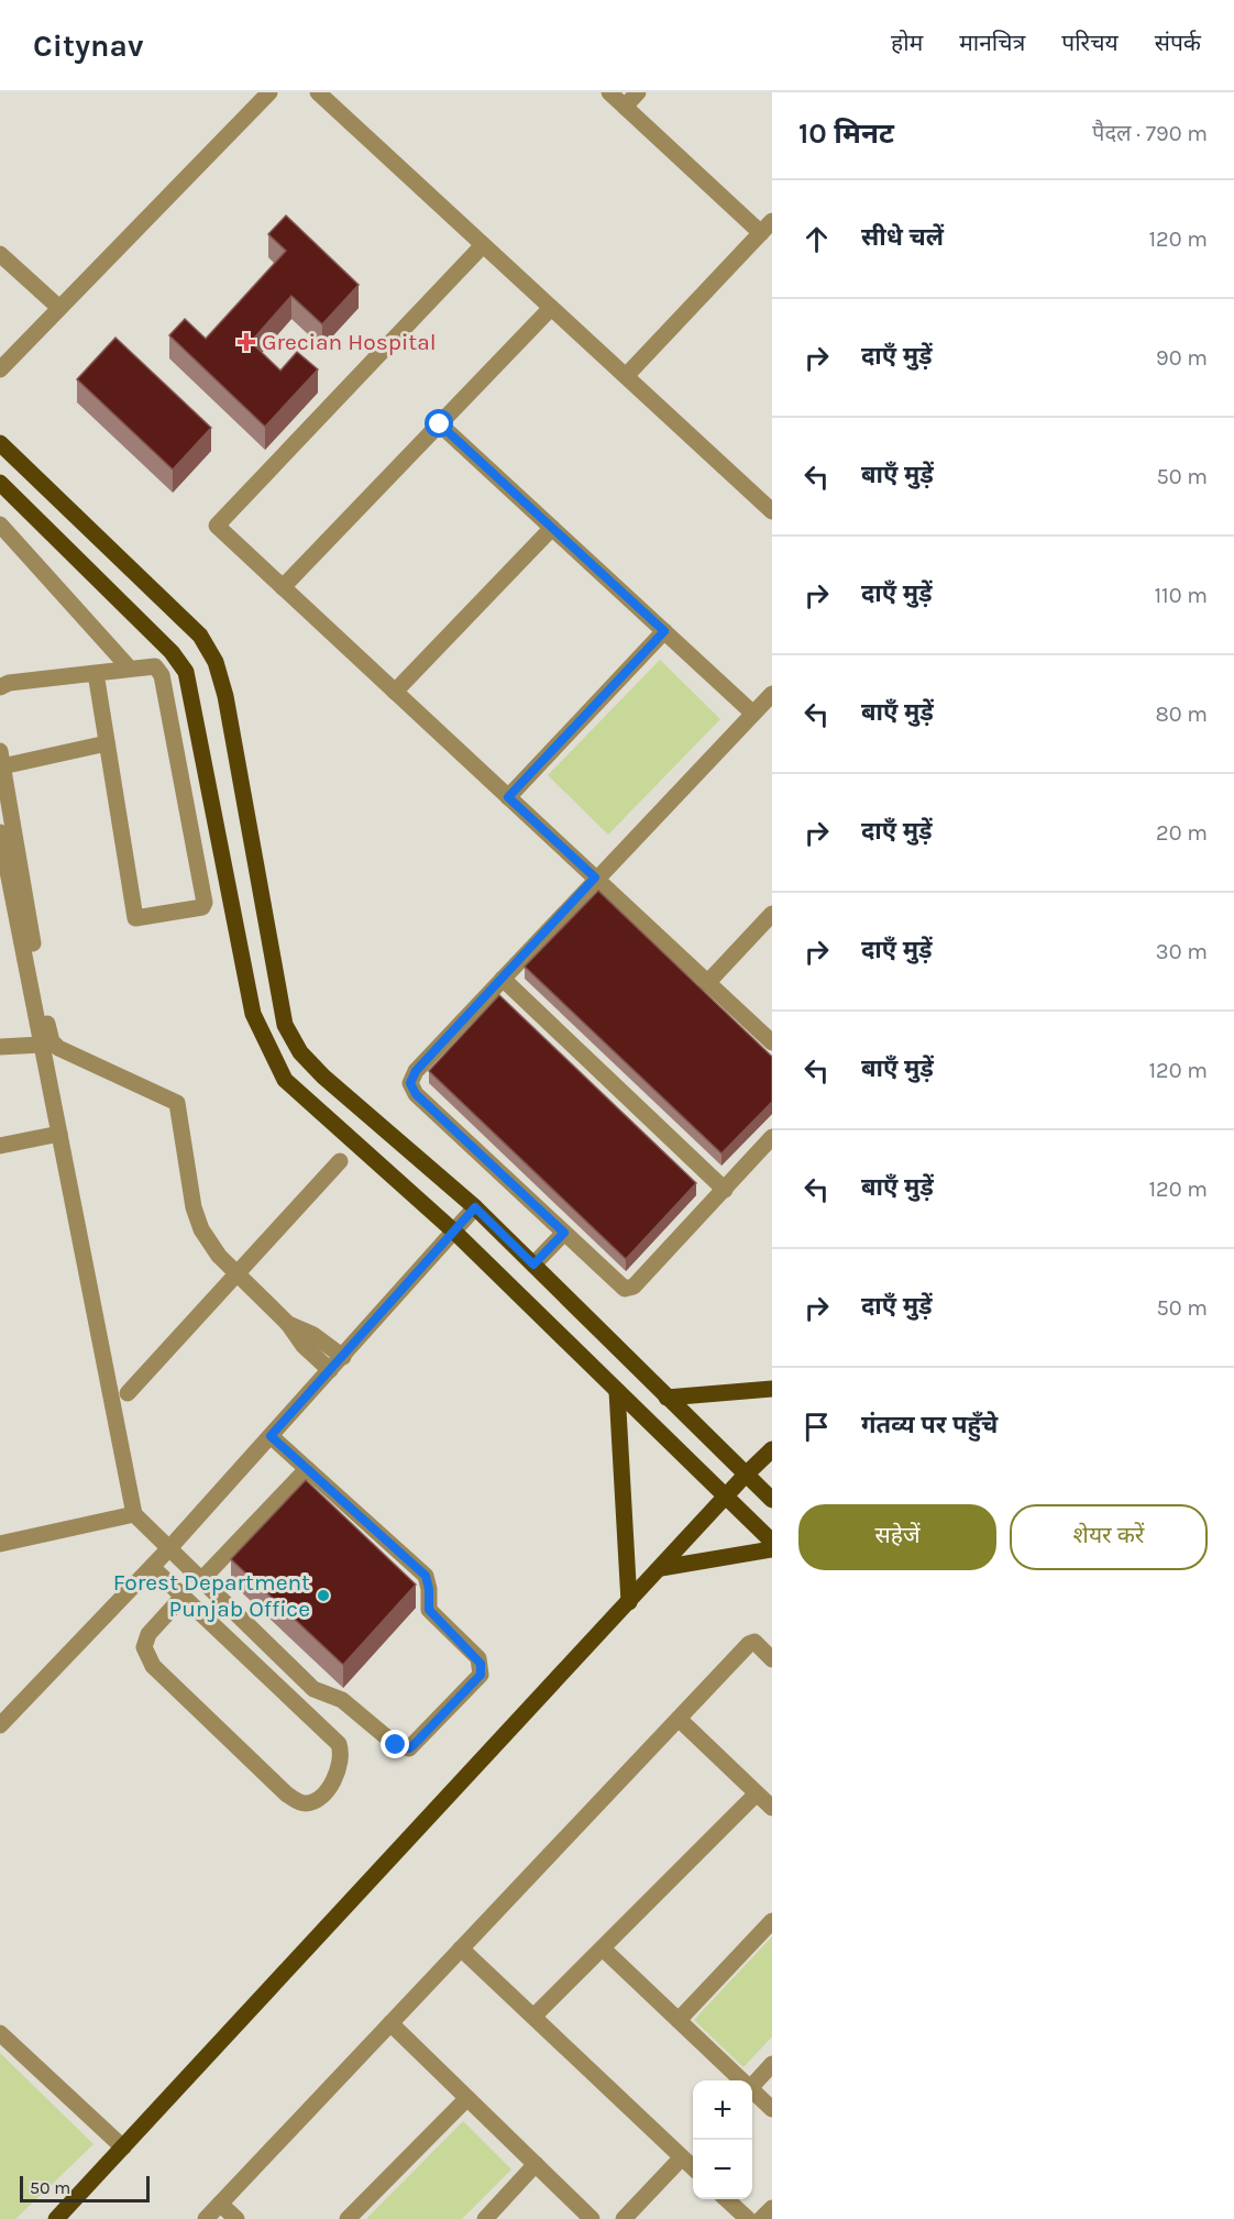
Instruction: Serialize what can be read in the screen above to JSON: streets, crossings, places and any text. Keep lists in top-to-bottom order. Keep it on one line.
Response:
{"places":{"health":["Grecian Hospital"],"other":["Forest Department Punjab Office"]},"scale_bar":"50 m","page":{"header":"Citynav","nav":["होम","मानचित्र","परिचय","संपर्क"],"heading":["10 मिनट","पैदल · 790 m"],"list":[["सीधे चलें","120 m"],["दाएँ मुड़ें","90 m"],["बाएँ मुड़ें","50 m"],["दाएँ मुड़ें","110 m"],["बाएँ मुड़ें","80 m"],["दाएँ मुड़ें","20 m"],["दाएँ मुड़ें","30 m"],["बाएँ मुड़ें","120 m"],["बाएँ मुड़ें","120 m"],["दाएँ मुड़ें","50 m"],"गंतव्य पर पहुँचे"],"buttons":["सहेजें","शेयर करें"],"map_buttons":["+","−"],"scale":"50 m"}}
